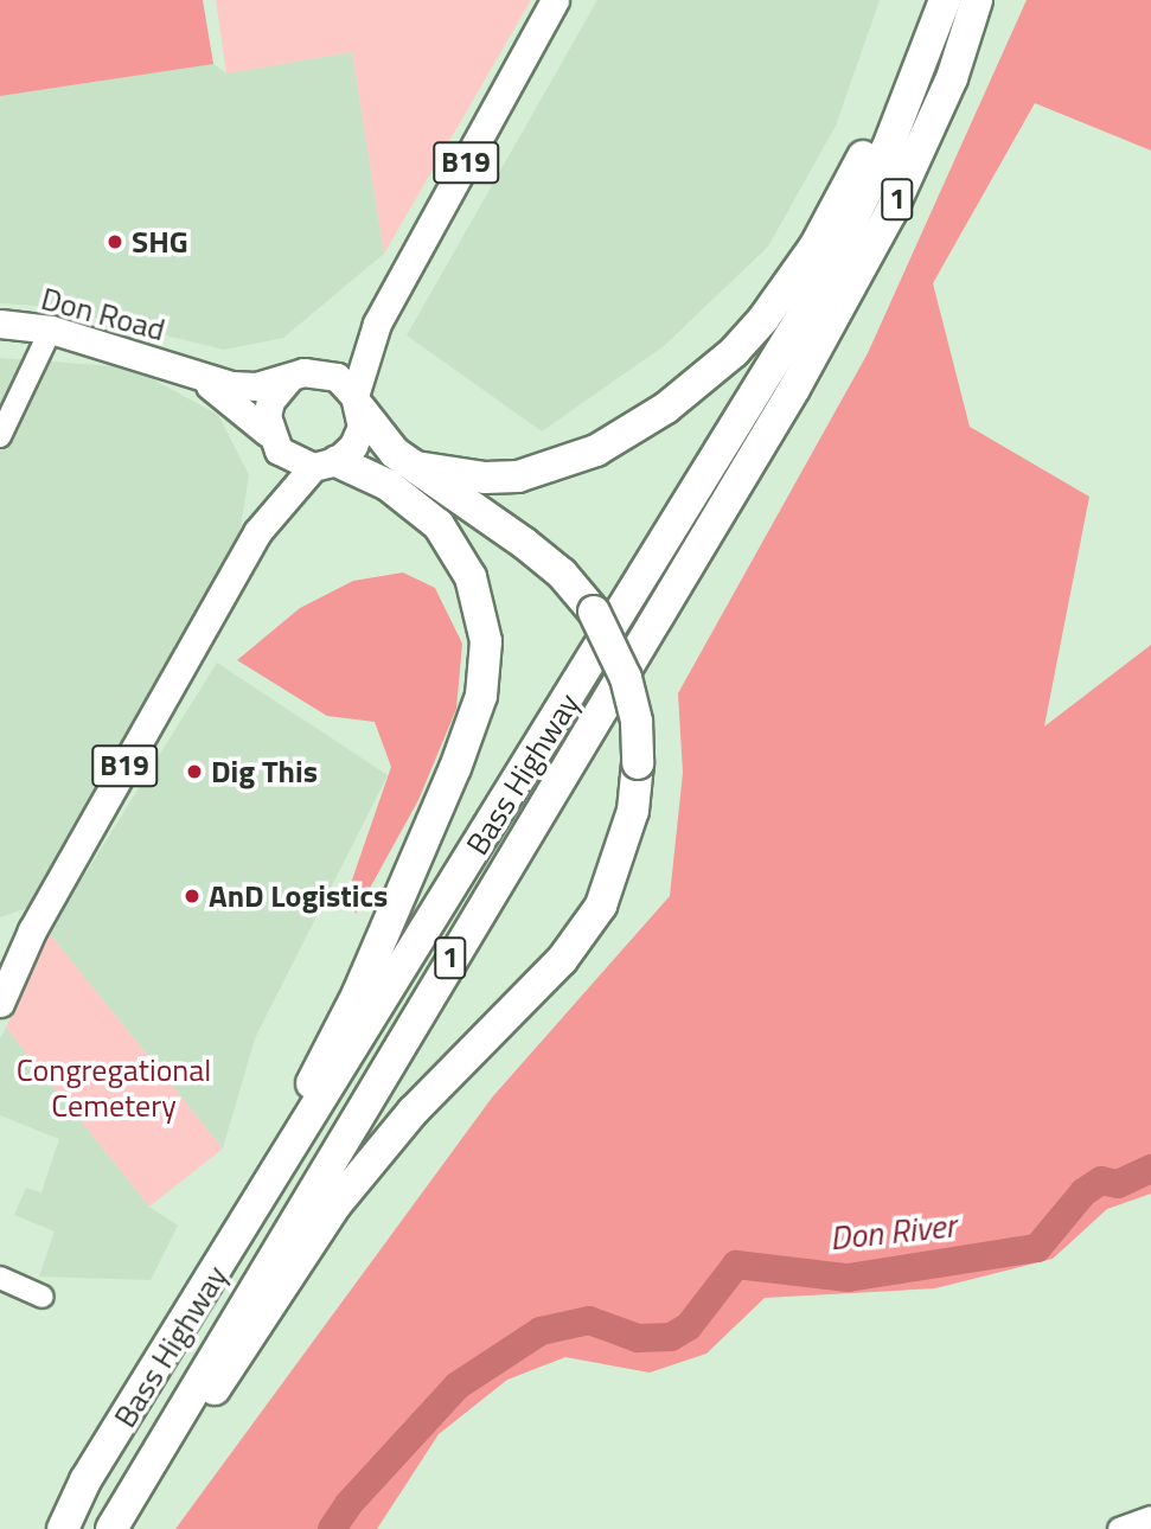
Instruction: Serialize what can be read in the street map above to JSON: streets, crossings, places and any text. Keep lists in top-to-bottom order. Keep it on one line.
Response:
{"streets":{"highway":["1","Bass Highway"],"main road":["B19","Don Road"]},"crossings":[["B19","Don Road"]],"water":["Don River"],"parks":["Congregational Cemetery"],"places":["SHG","Dig This","AnD Logistics"]}
